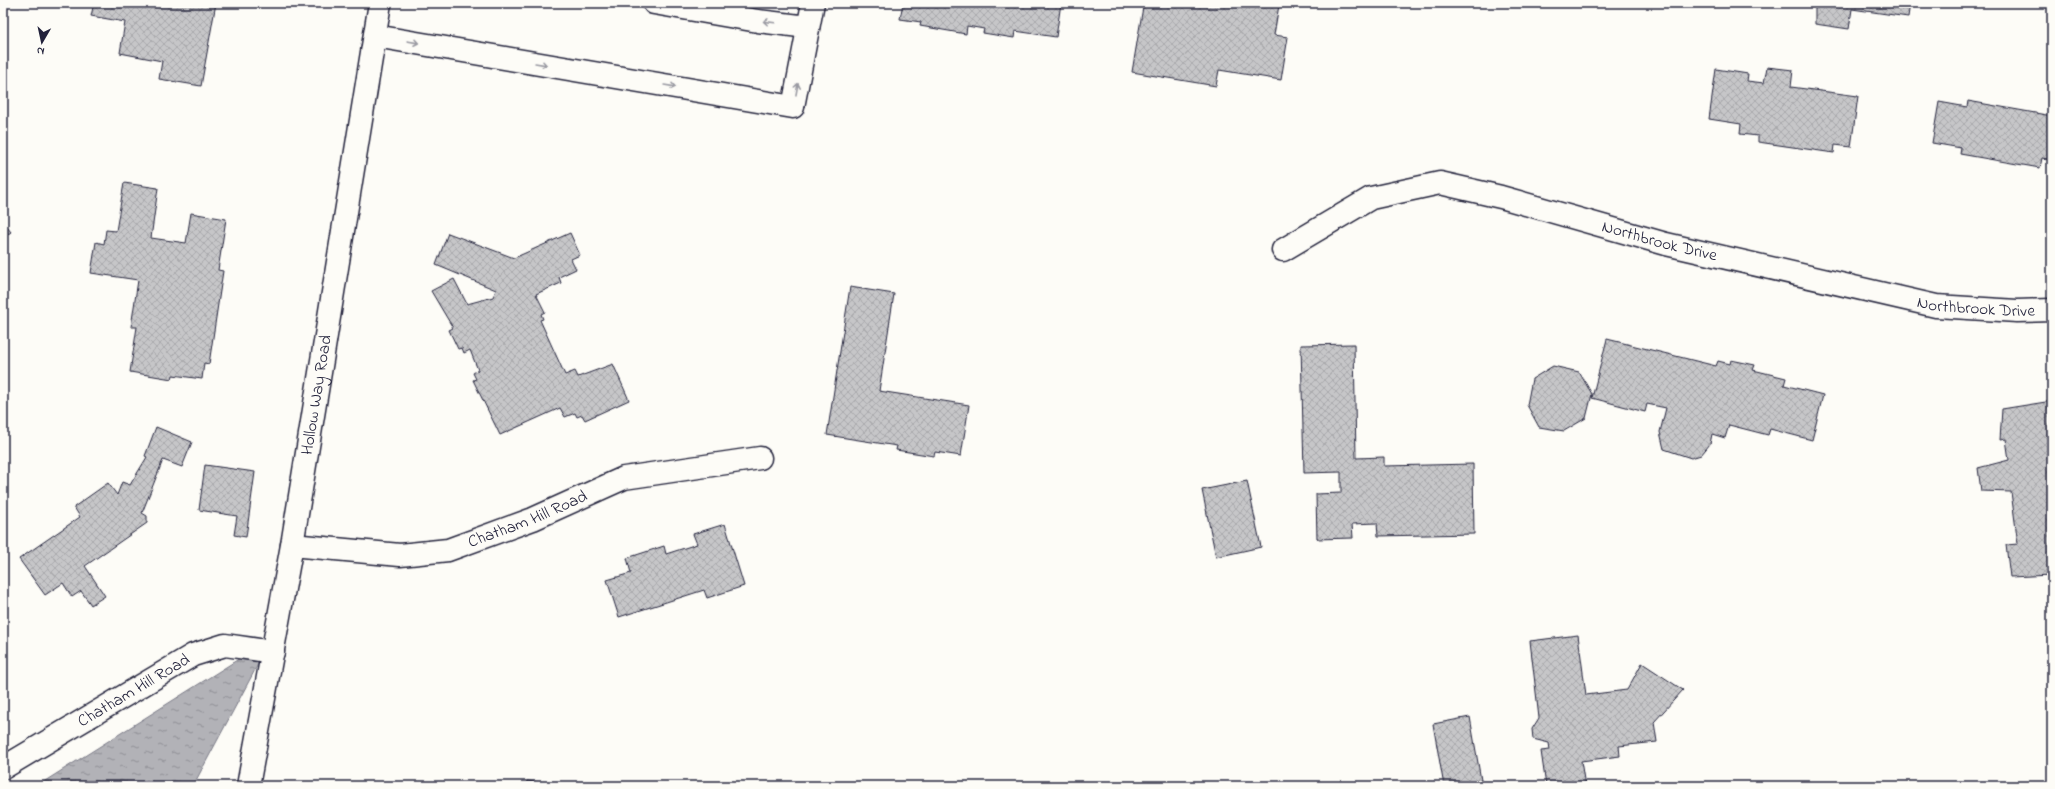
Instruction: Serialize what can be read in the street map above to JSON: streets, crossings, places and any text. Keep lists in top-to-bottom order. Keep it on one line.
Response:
{"streets":{"street":["Northbrook Drive","Hollow Way Road","Chatham Hill Road"]},"crossings":[["Hollow Way Road","Chatham Hill Road"]],"north":"bottom"}
